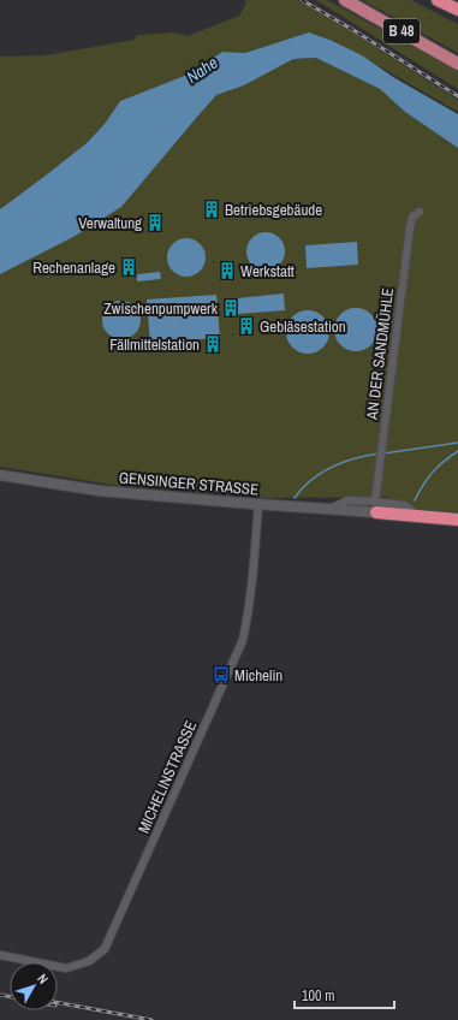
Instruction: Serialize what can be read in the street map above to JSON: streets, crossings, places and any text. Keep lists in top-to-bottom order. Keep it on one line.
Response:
{"streets":{"main road":["B 48"],"street":["AN DER SANDMÜHLE","GENSINGER STRASSE","MICHELINSTRASSE"]},"crossings":[["AN DER SANDMÜHLE","GENSINGER STRASSE"],["GENSINGER STRASSE","MICHELINSTRASSE"]],"water":["Nahe"],"places":{"building":["Betriebsgebäude","Verwaltung","Rechenanlage","Werkstatt","Zwischenpumpwerk","Gebläsestation","Fällmittelstation"],"bus stop":["Michelin"]},"scale_bar":"100 m","north":"top right"}
